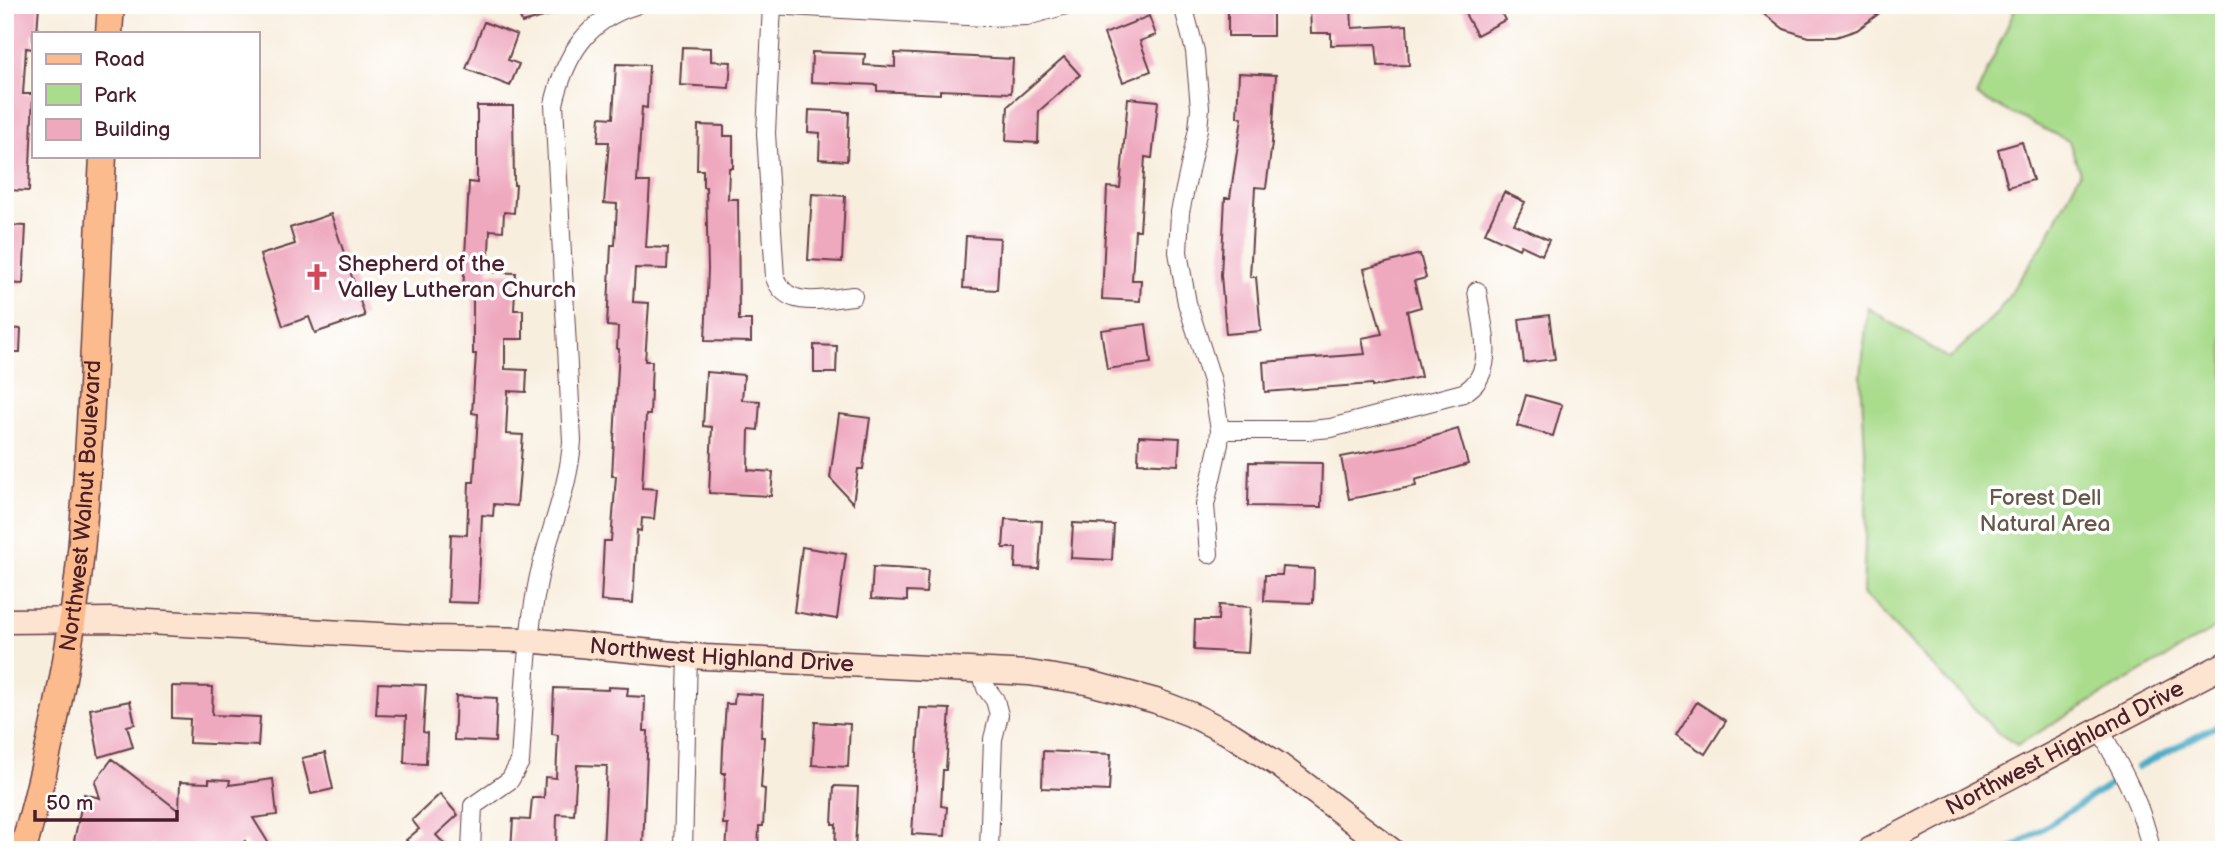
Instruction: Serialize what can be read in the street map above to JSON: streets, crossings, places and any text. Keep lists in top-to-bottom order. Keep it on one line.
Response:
{"streets":{"main road":["Northwest Walnut Boulevard","Northwest Highland Drive"]},"crossings":[["Northwest Walnut Boulevard","Northwest Highland Drive"]],"parks":["Forest Dell Natural Area"],"places":{"church":["Shepherd of the Valley Lutheran Church"]},"legend":["Road","Park","Building"],"scale_bar":"50 m"}
